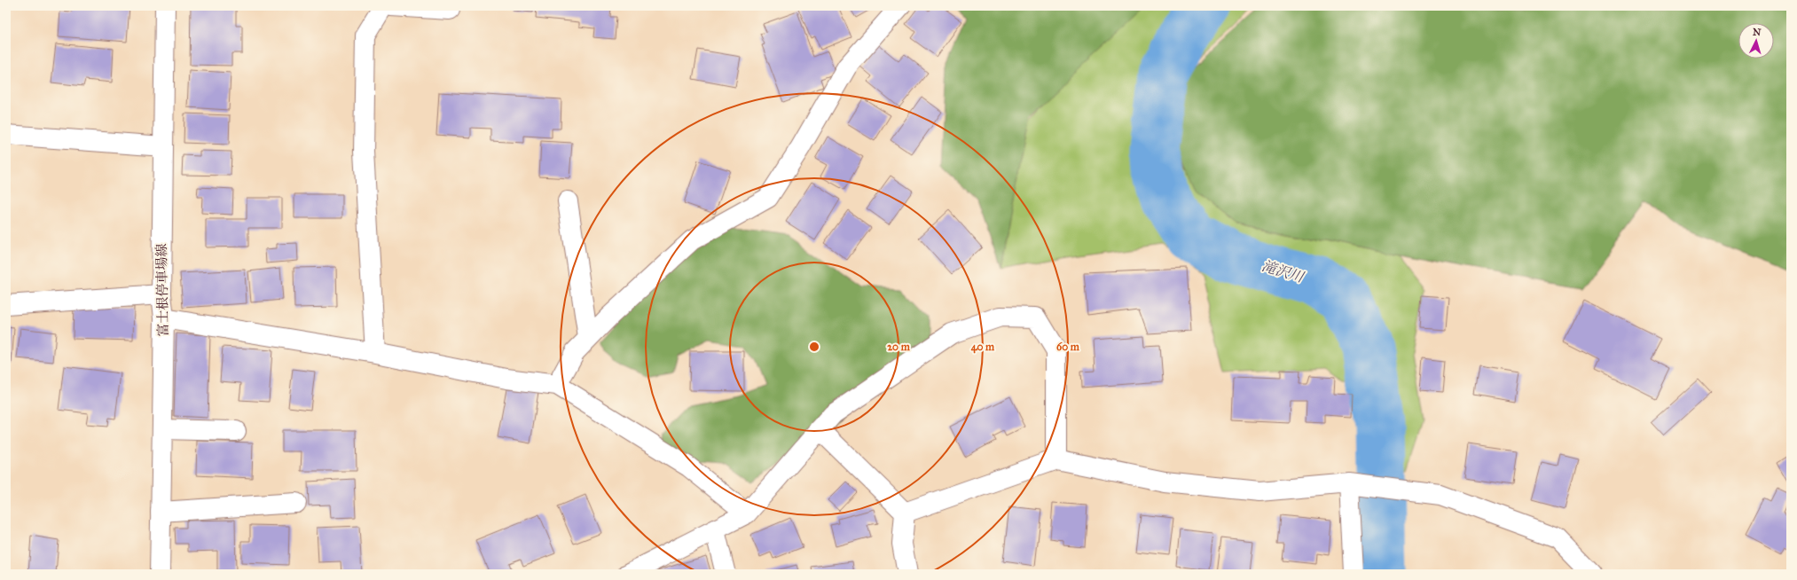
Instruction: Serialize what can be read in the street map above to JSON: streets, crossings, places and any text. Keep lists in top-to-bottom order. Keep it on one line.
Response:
{"streets":{"street":["富士根停車場線"]},"water":["滝沢川"],"north":"top","rings":["20 m","40 m","60 m"]}
